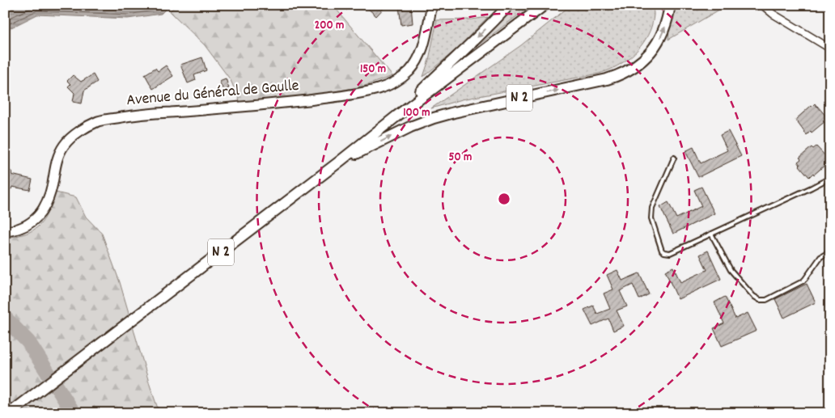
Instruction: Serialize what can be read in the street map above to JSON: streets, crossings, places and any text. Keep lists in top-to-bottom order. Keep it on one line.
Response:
{"streets":{"main road":["Avenue du Général de Gaulle","N 2"]},"rings":["200 m","150 m","100 m","50 m"]}
